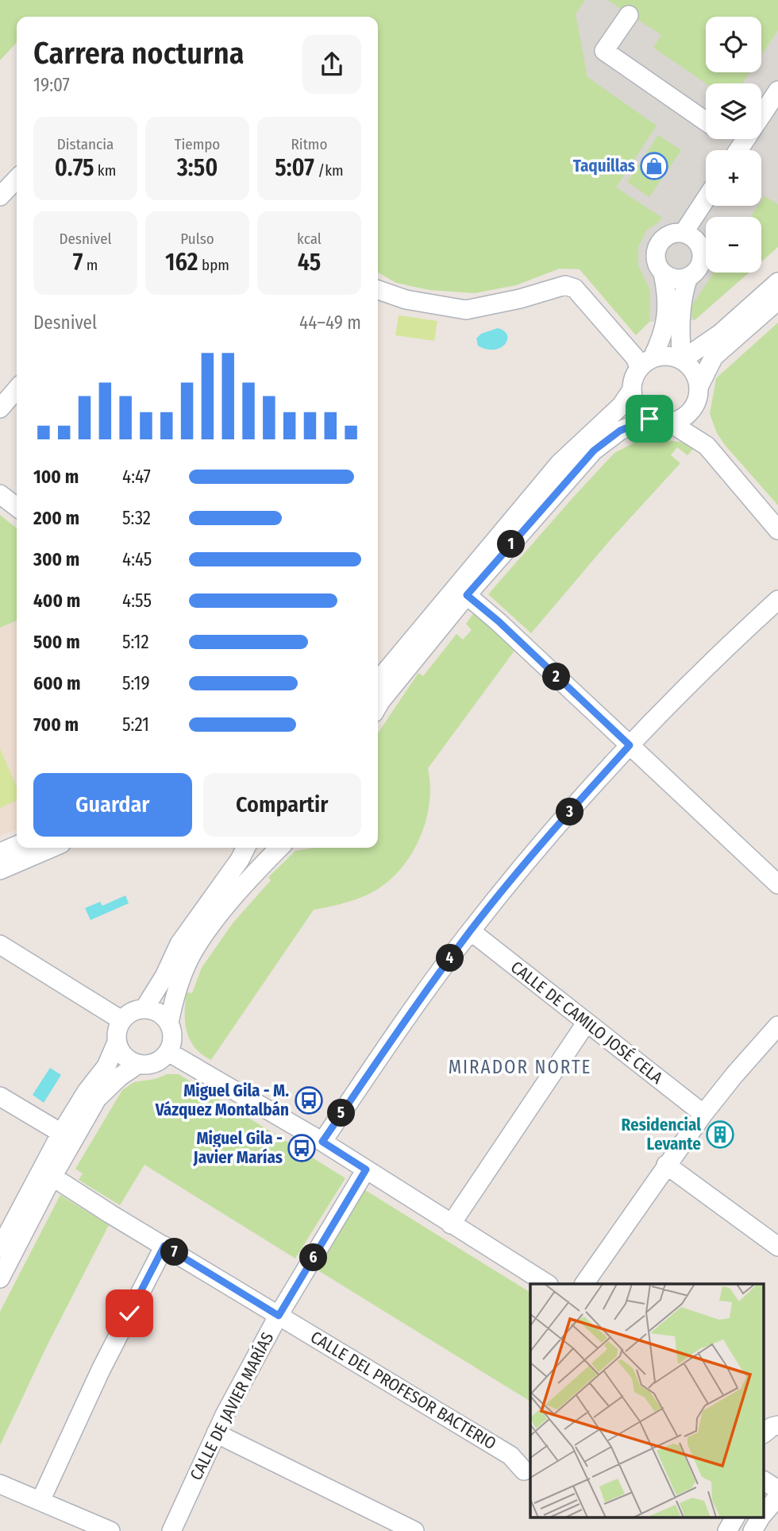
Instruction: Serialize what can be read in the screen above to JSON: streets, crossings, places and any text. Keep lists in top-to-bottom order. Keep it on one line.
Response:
{"streets":{"street":["CALLE DE CAMILO JOSÉ CELA","CALLE DEL PROFESOR BACTERIO","CALLE DE JAVIER MARÍAS"]},"crossings":[["CALLE DEL PROFESOR BACTERIO","CALLE DE JAVIER MARÍAS"]],"districts":["MIRADOR NORTE"],"places":{"shop":["Taquillas"],"bus stop":["Miguel Gila - M. Vázquez Montalbán","Miguel Gila - Javier Marías"],"building":["Residencial Levante"]},"page":{"map_buttons":["+","−"],"heading":["Carrera nocturna","19:07"],"stats":[["Distancia","0.75 km"],["Tiempo","3:50"],["Ritmo","5:07 /km"],["Desnivel","7 m"],["Pulso","162 bpm"],["kcal","45"]],"chart":["Desnivel","44–49 m"],"list":[{"name":"100 m","note":"4:47"},{"name":"200 m","note":"5:32"},{"name":"300 m","note":"4:45"},{"name":"400 m","note":"4:55"},{"name":"500 m","note":"5:12"},{"name":"600 m","note":"5:19"},{"name":"700 m","note":"5:21"}],"pins":["1","2","3","4","5","7","6"],"buttons":["Guardar","Compartir"]}}
